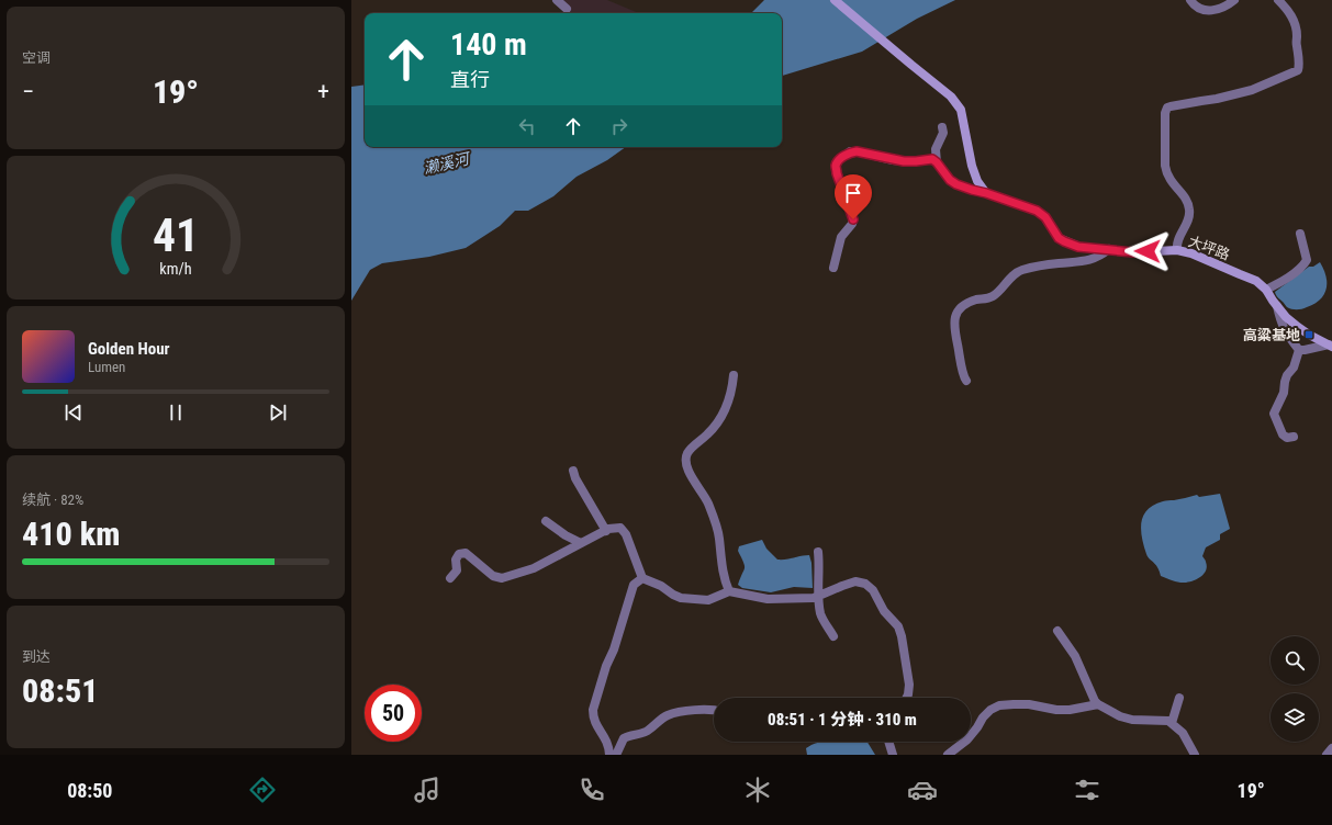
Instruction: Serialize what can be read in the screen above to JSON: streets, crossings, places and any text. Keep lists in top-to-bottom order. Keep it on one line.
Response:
{"streets":{"main road":["大坪路"]},"water":["濑溪河"],"places":{"transit":["高粱基地"]},"page":{"tile":["空调",["续航 · 82%","410 km"],["到达","08:51"]],"turn":["140 m","直行"],"heat":["−","19°","+"],"song":["Golden Hour","Lumen"],"limit":"50","trip":"08:51 · 1 分钟 · 310 m","tabs":["08:50","19°"],"gauge":["41","km/h"]}}
